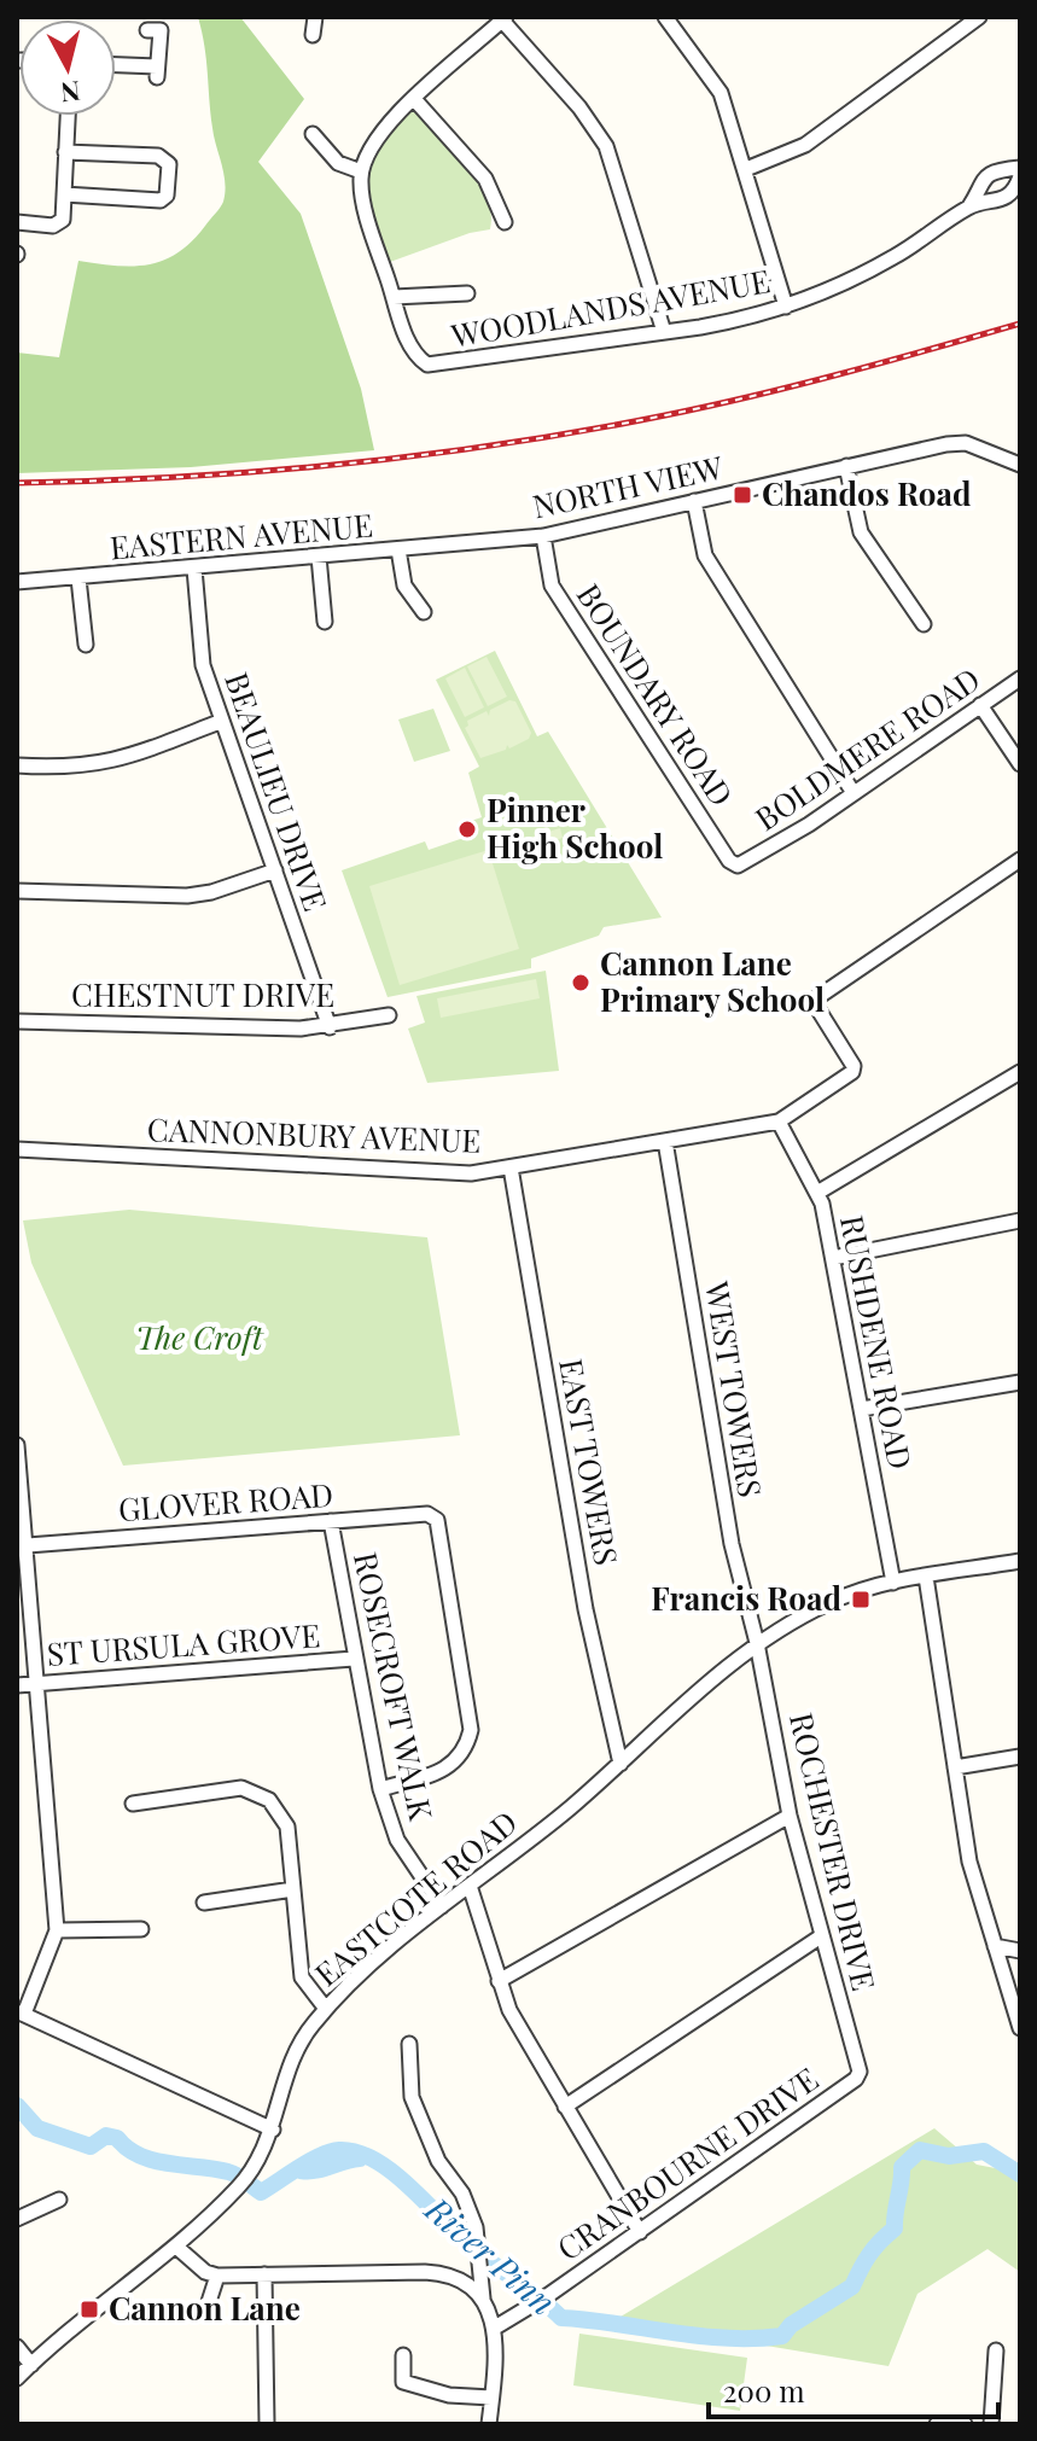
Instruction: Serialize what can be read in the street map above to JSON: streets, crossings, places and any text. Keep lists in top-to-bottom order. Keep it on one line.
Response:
{"streets":{"street":["WOODLANDS AVENUE","NORTH VIEW","EASTERN AVENUE","BOUNDARY ROAD","BOLDMERE ROAD","BEAULIEU DRIVE","CHESTNUT DRIVE","CANNONBURY AVENUE","RUSHDENE ROAD","WEST TOWERS","EAST TOWERS","GLOVER ROAD","ST URSULA GROVE","ROSECROFT WALK","ROCHESTER DRIVE","EASTCOTE ROAD","CRANBOURNE DRIVE"]},"crossings":[["NORTH VIEW","EASTERN AVENUE"],["NORTH VIEW","BOUNDARY ROAD"],["EASTERN AVENUE","BEAULIEU DRIVE"],["BOUNDARY ROAD","BOLDMERE ROAD"],["BEAULIEU DRIVE","CHESTNUT DRIVE"],["CANNONBURY AVENUE","RUSHDENE ROAD"],["CANNONBURY AVENUE","WEST TOWERS"],["CANNONBURY AVENUE","EAST TOWERS"],["RUSHDENE ROAD","EASTCOTE ROAD"],["WEST TOWERS","ROCHESTER DRIVE"],["WEST TOWERS","EASTCOTE ROAD"],["EAST TOWERS","EASTCOTE ROAD"],["GLOVER ROAD","ROSECROFT WALK"],["ST URSULA GROVE","ROSECROFT WALK"],["ROSECROFT WALK","EASTCOTE ROAD"],["ROCHESTER DRIVE","EASTCOTE ROAD"],["ROCHESTER DRIVE","CRANBOURNE DRIVE"]],"water":["River Pinn"],"parks":["The Croft"],"places":{"transit":["Chandos Road","Francis Road","Cannon Lane"],"other":["Pinner High School","Cannon Lane Primary School"]},"scale_bar":"200 m","north":"bottom"}
